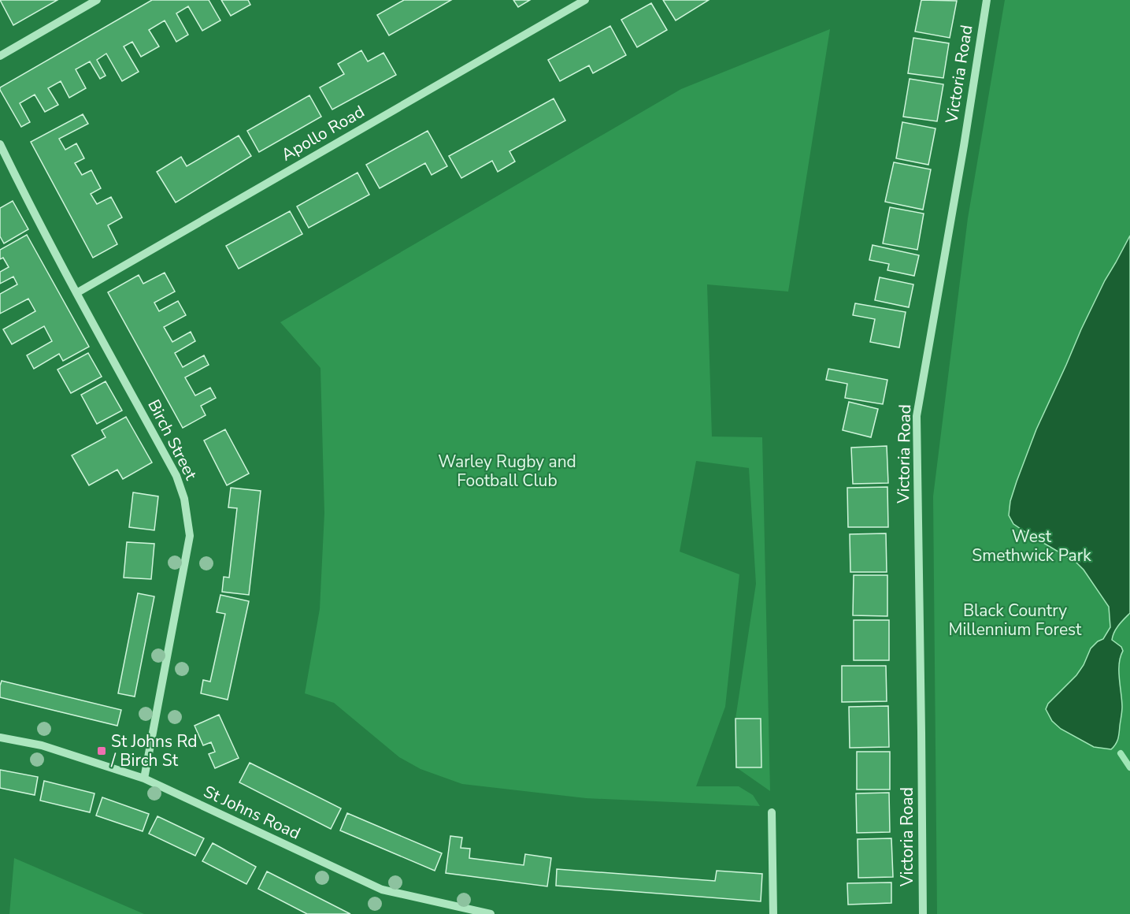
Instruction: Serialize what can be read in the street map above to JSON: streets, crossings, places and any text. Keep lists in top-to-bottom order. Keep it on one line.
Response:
{"streets":{"street":["Victoria Road","Apollo Road","Birch Street","St Johns Road"]},"crossings":[["Apollo Road","Birch Street"],["Birch Street","St Johns Road"]],"parks":["Warley Rugby and Football Club","West Smethwick Park","Black Country Millennium Forest"],"places":{"transit":["St Johns Rd / Birch St"]}}
